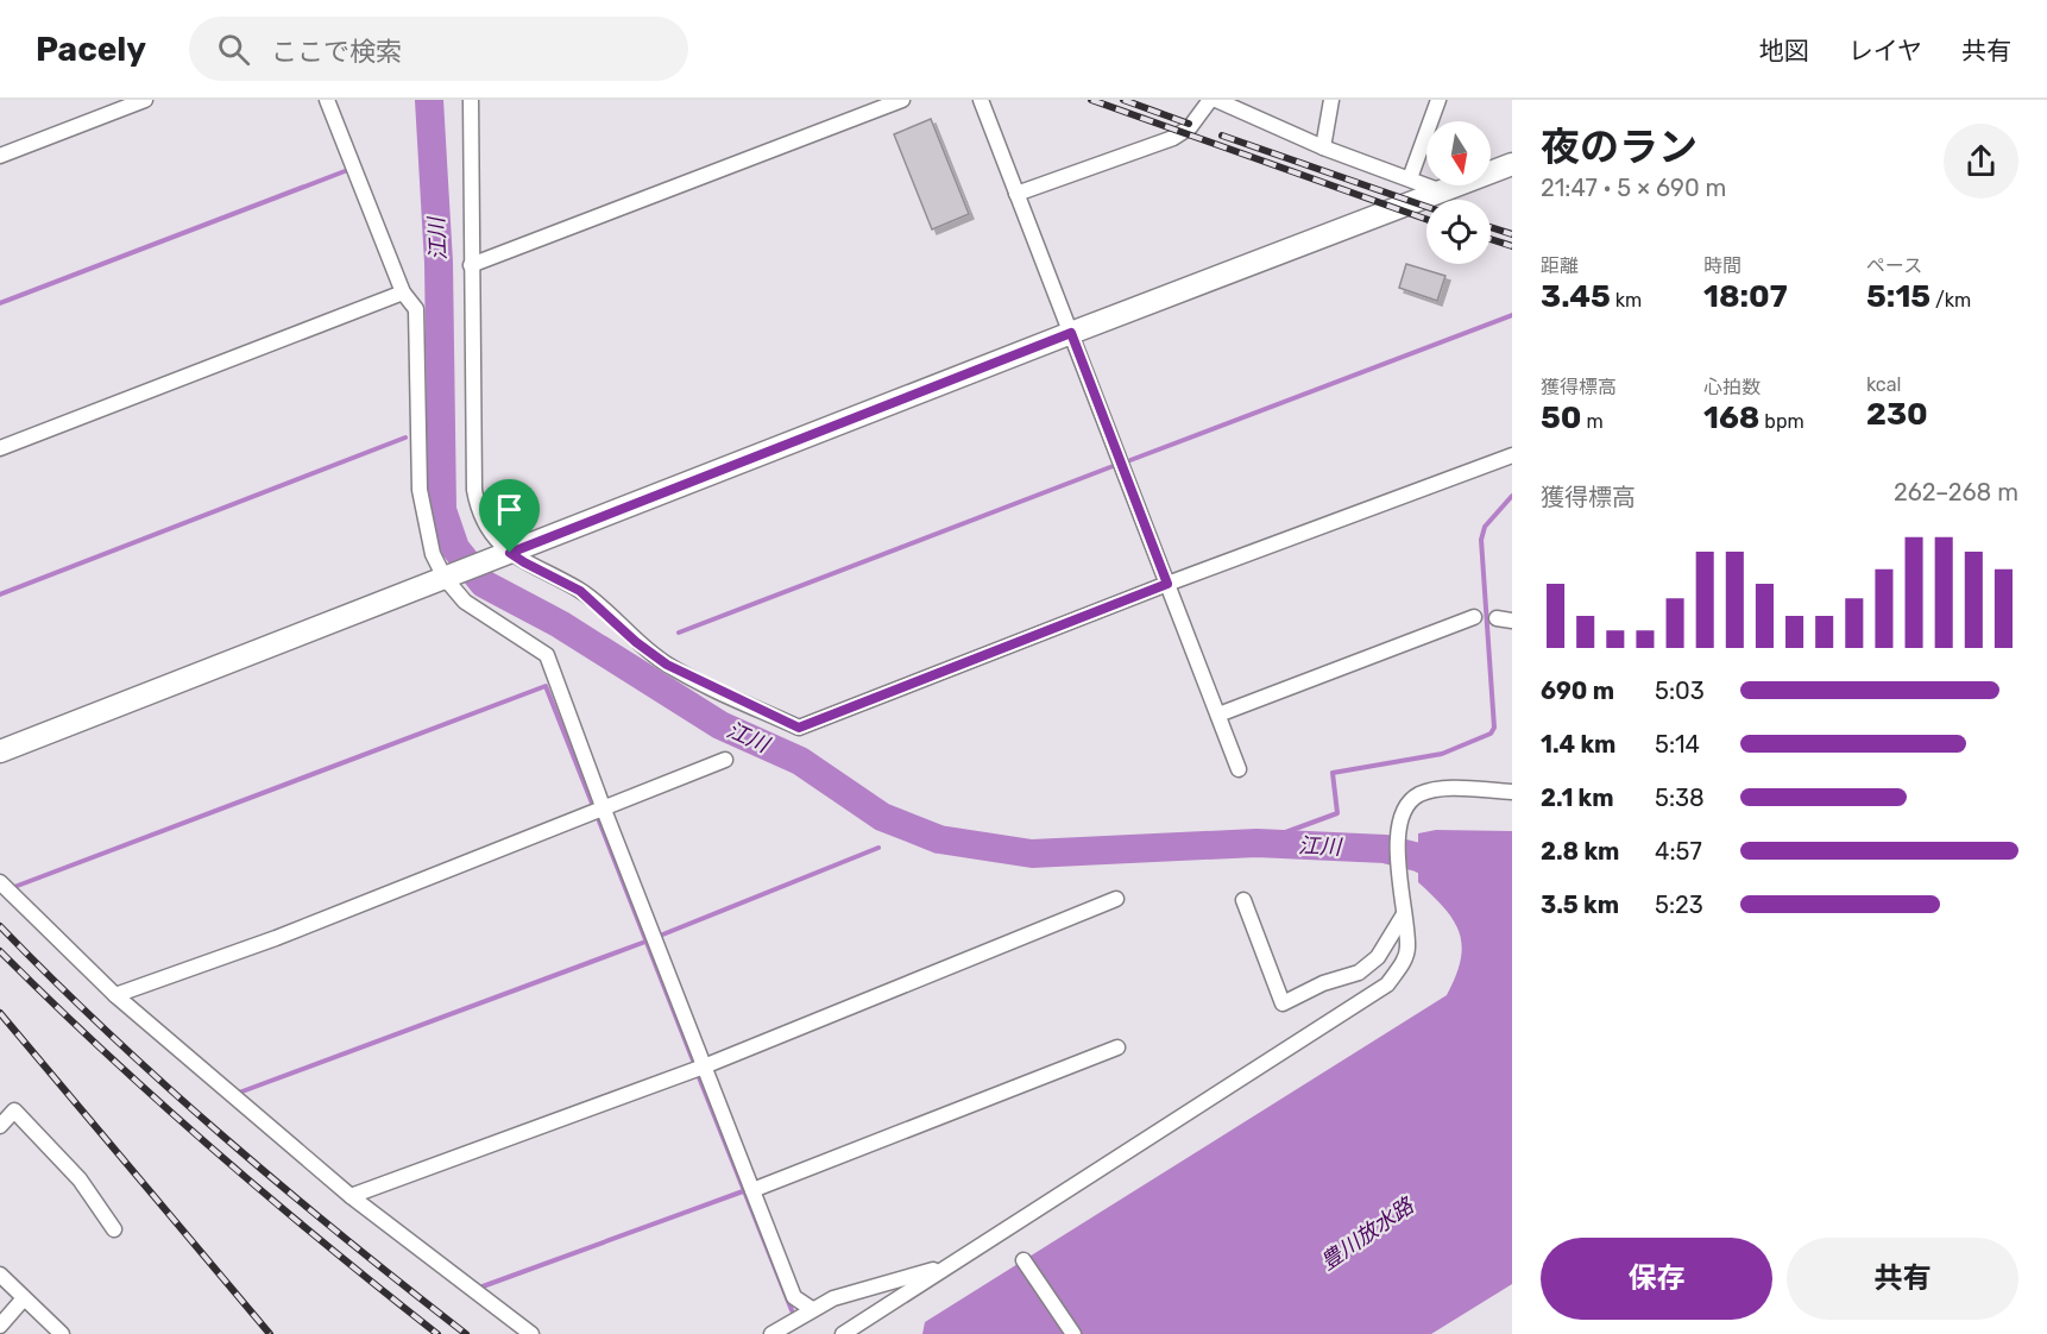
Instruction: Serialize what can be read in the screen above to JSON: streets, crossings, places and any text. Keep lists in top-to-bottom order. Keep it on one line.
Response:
{"water":["江川","豊川放水路"],"north":"bottom","page":{"header":"Pacely","search":"ここで検索","nav":["地図","レイヤ","共有"],"heading":["夜のラン","21:47 · 5 × 690 m"],"stats":[["距離","3.45 km"],["時間","18:07"],["ペース","5:15 /km"],["獲得標高","50 m"],["心拍数","168 bpm"],["kcal","230"]],"chart":["獲得標高","262–268 m"],"list":[{"name":"690 m","note":"5:03"},{"name":"1.4 km","note":"5:14"},{"name":"2.1 km","note":"5:38"},{"name":"2.8 km","note":"4:57"},{"name":"3.5 km","note":"5:23"}],"buttons":["保存","共有"]}}
